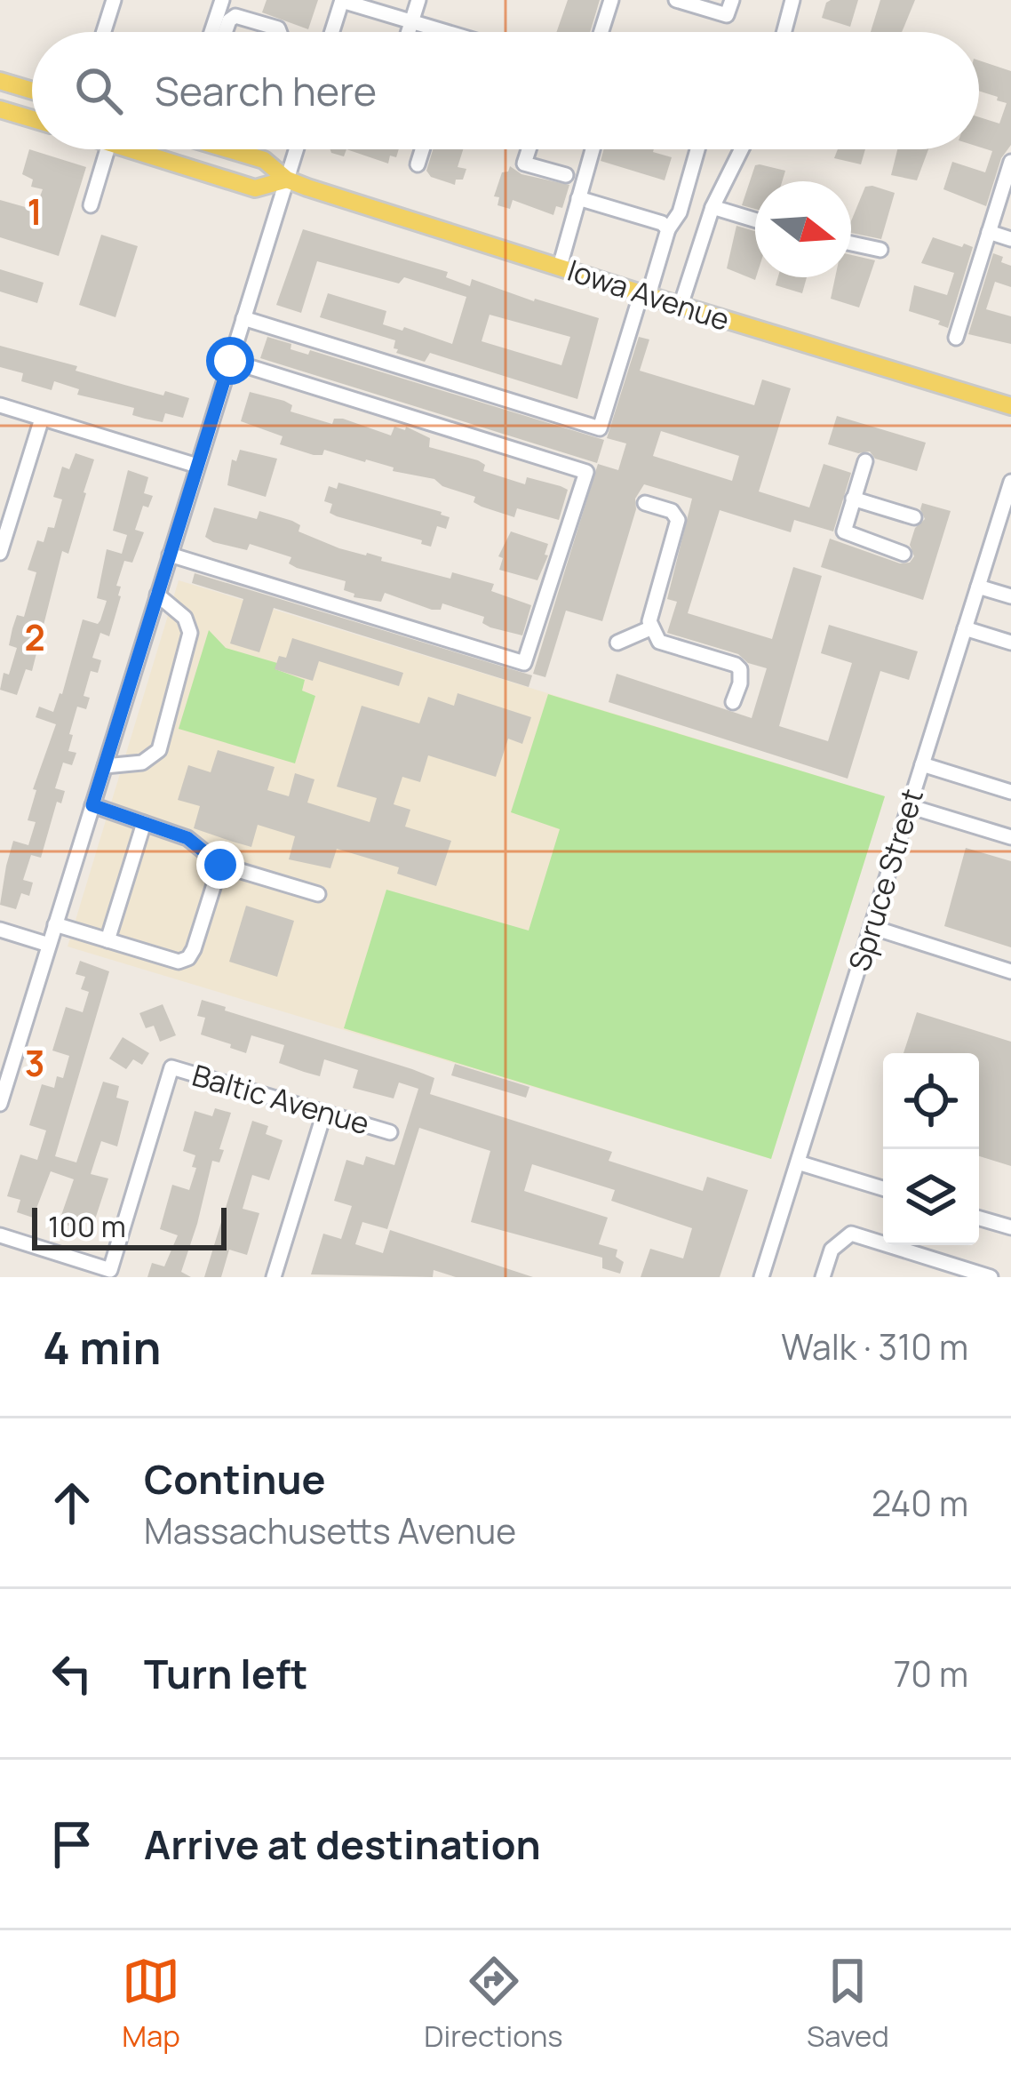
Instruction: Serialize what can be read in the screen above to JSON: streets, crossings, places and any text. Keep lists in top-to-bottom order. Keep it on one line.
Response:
{"streets":{"main road":["Iowa Avenue"],"street":["Spruce Street","Baltic Avenue"]},"scale_bar":"100 m","north":"right","page":{"search":"Search here","scale":"100 m","heading":["4 min","Walk · 310 m"],"list":[["Continue","Massachusetts Avenue","240 m"],["Turn left","70 m"],"Arrive at destination"],"nav":["Map","Directions","Saved"]},"grid":{"rows":["1","2","3"]}}
